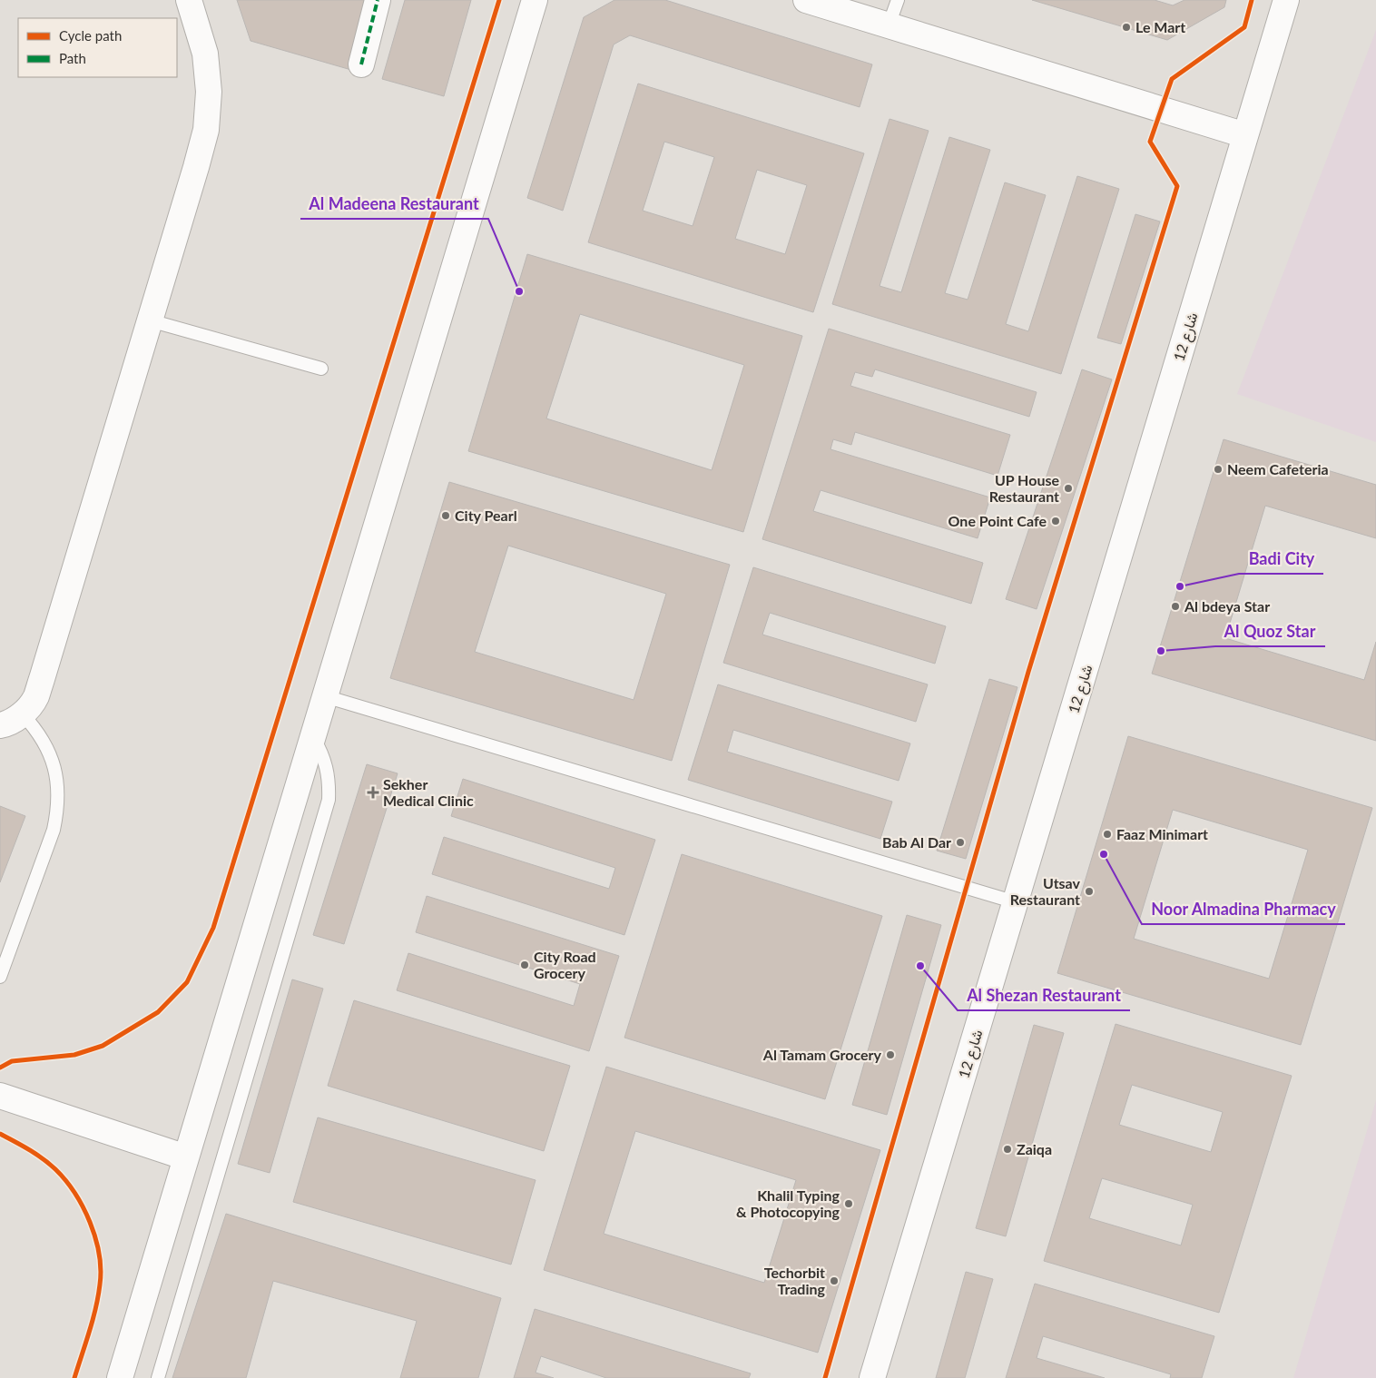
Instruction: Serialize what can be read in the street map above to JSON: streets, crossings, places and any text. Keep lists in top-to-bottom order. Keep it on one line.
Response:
{"streets":{"street":["شارع 12"]},"places":{"other":["Le Mart","Al Madeena Restaurant","Neem Cafeteria","UP House Restaurant","City Pearl","One Point Cafe","Badi City","Al bdeya Star","Al Quoz Star","Faaz Minimart","Bab Al Dar","Noor Almadina Pharmacy","Utsav Restaurant","City Road Grocery","Al Shezan Restaurant","Al Tamam Grocery","Zaiqa","Khalil Typing & Photocopying","Techorbit Trading"],"health":["Sekher Medical Clinic"]},"legend":["Cycle path","Path"]}
